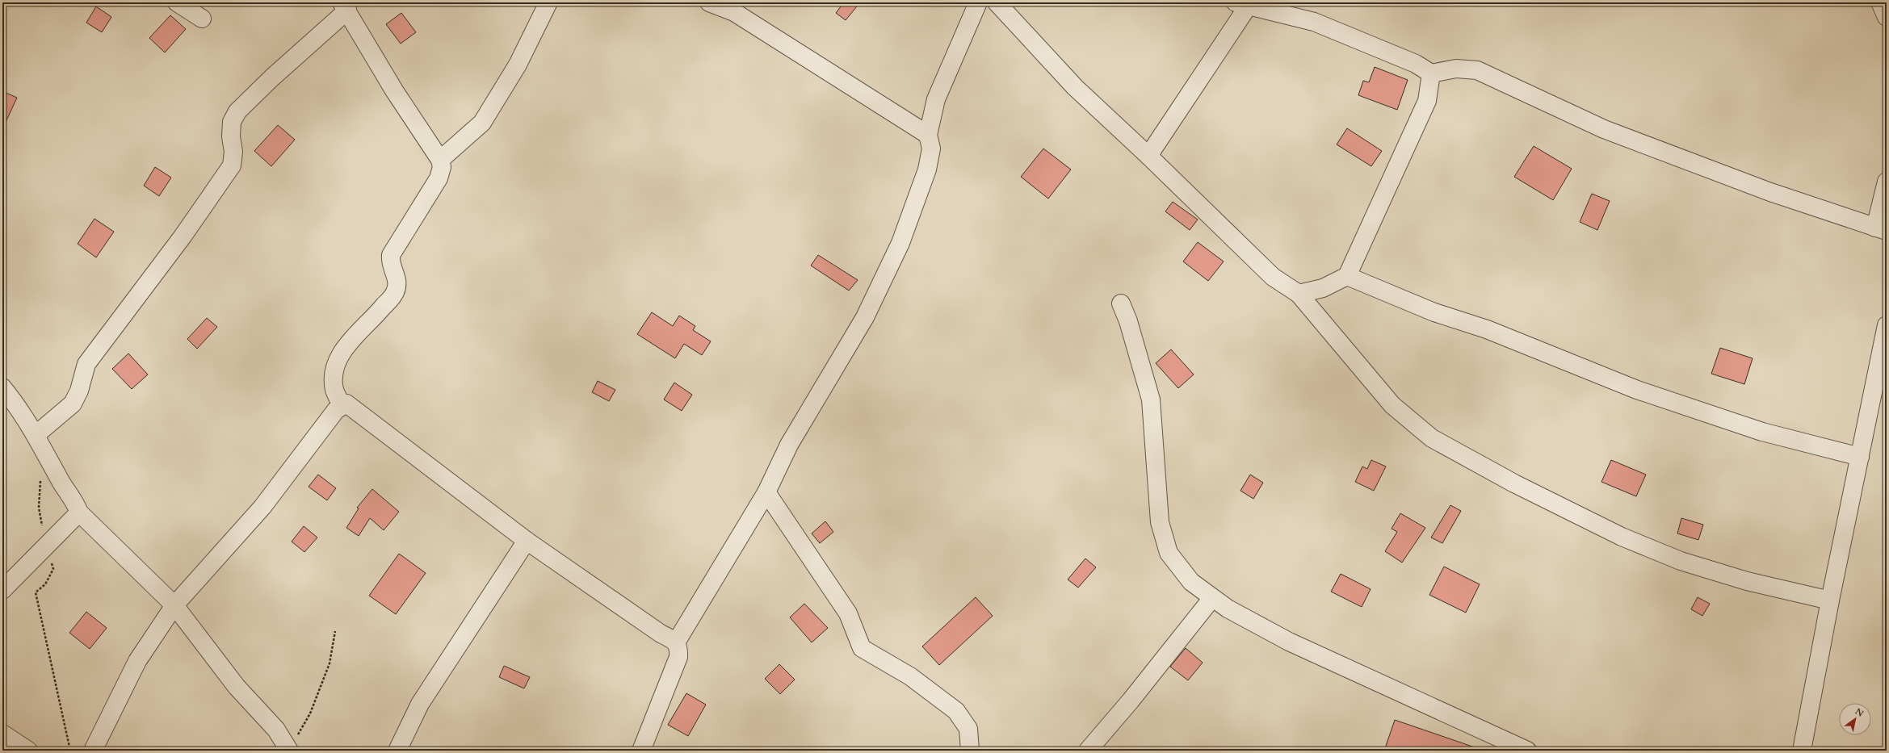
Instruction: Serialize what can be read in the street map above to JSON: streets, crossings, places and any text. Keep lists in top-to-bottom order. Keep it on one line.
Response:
{"north":"top right"}
